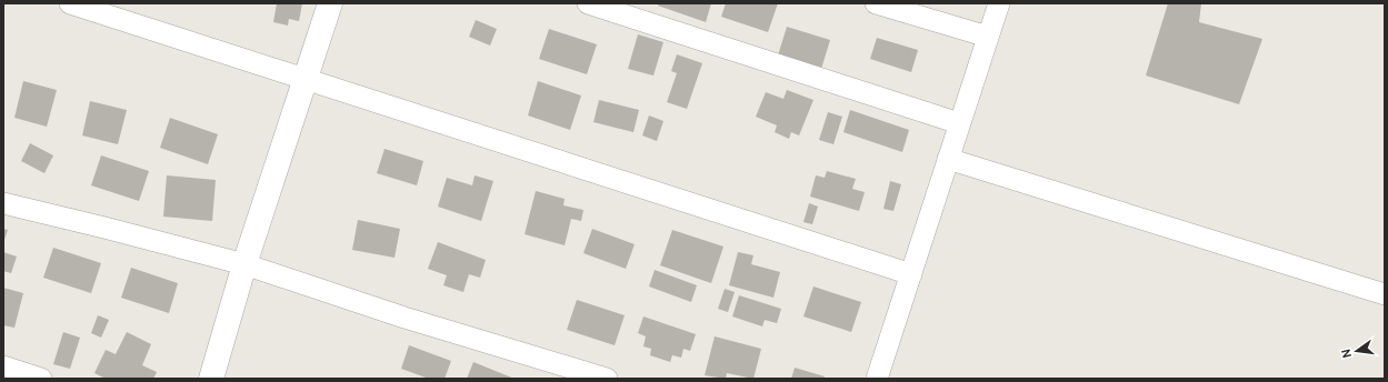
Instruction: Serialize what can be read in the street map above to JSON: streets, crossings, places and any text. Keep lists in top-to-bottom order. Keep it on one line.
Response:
{"north":"left"}
